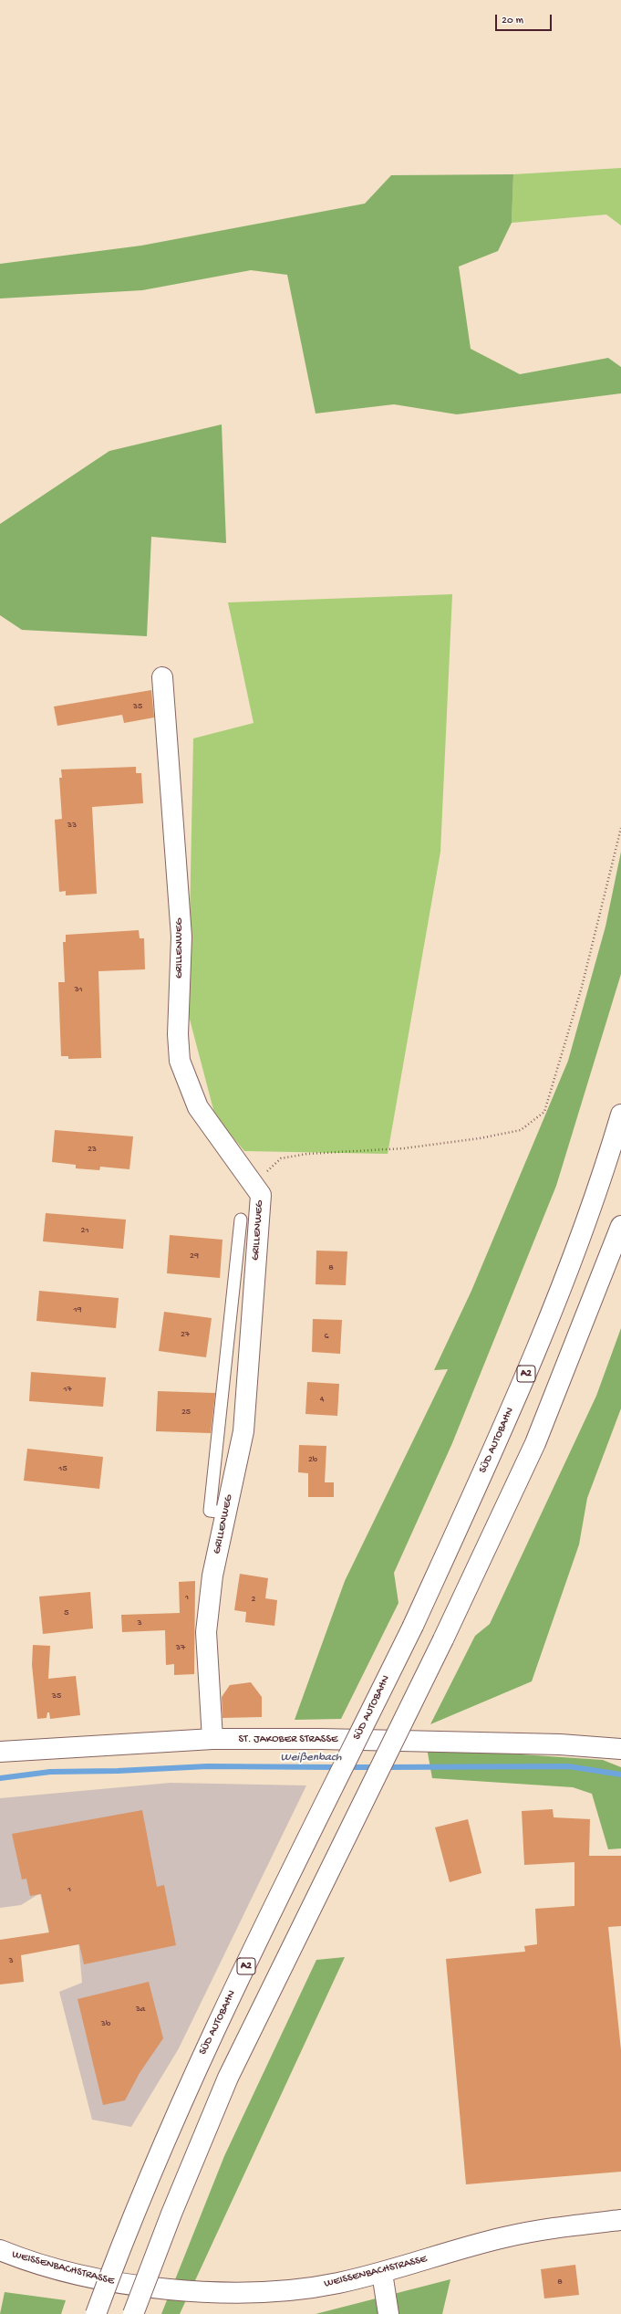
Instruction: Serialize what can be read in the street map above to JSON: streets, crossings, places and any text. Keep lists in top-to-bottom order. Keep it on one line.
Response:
{"streets":{"main road":["GRILLENWEG","A2","SÜD AUTOBAHN","ST. JAKOBER STRASSE","WEISSENBACHSTRASSE"]},"crossings":[["GRILLENWEG","ST. JAKOBER STRASSE"]],"water":["Weißenbach"],"house_numbers":["35","33","31","23","21","29","8","19","27","6","17","4","25","2b","15","1","2","5","3","37","35","1","3","3a","3b","8"],"scale_bar":"20 m"}
